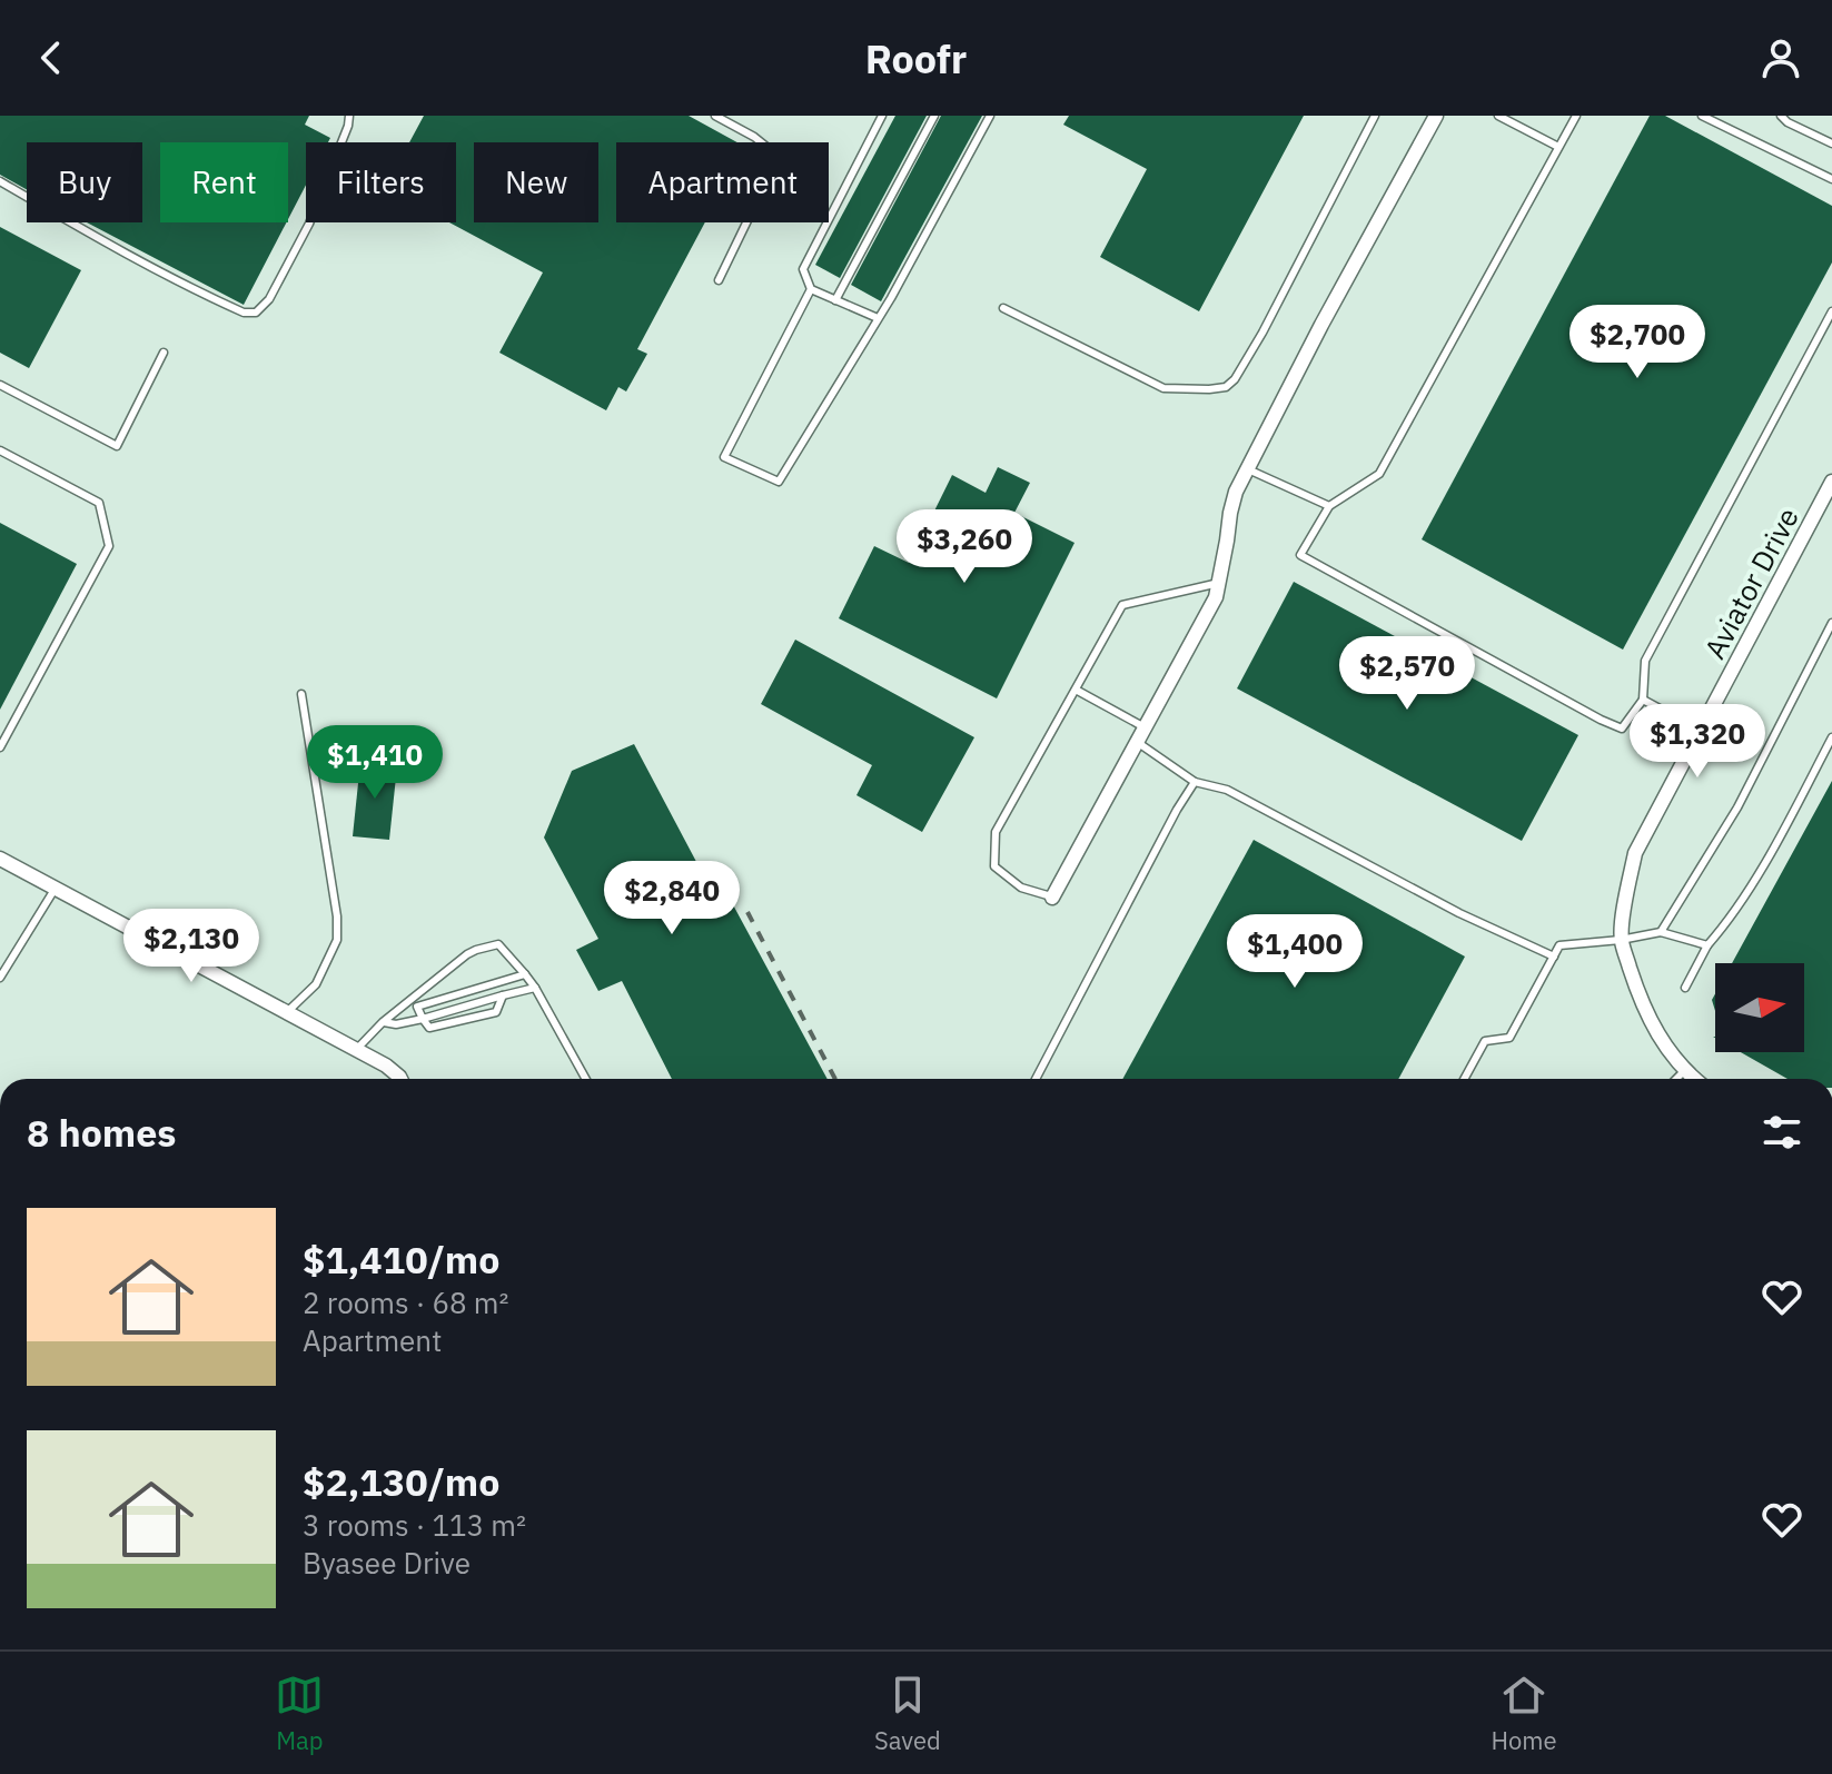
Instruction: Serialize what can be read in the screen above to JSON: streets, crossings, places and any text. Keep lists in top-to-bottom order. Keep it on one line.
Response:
{"streets":{"street":["Aviator Drive"]},"north":"right","page":{"header":"Roofr","chip":["Buy","Rent","Filters","New","Apartment"],"price":["$2,700","$3,260","$2,570","$1,320","$1,410","$2,840","$2,130","$1,400"],"heading":"8 homes","list":[{"name":"$1,410/mo","note":"2 rooms · 68 m² · Apartment"},{"name":"$2,130/mo","note":"3 rooms · 113 m² · Byasee Drive"}],"tabs":["Map","Saved","Home"]}}
